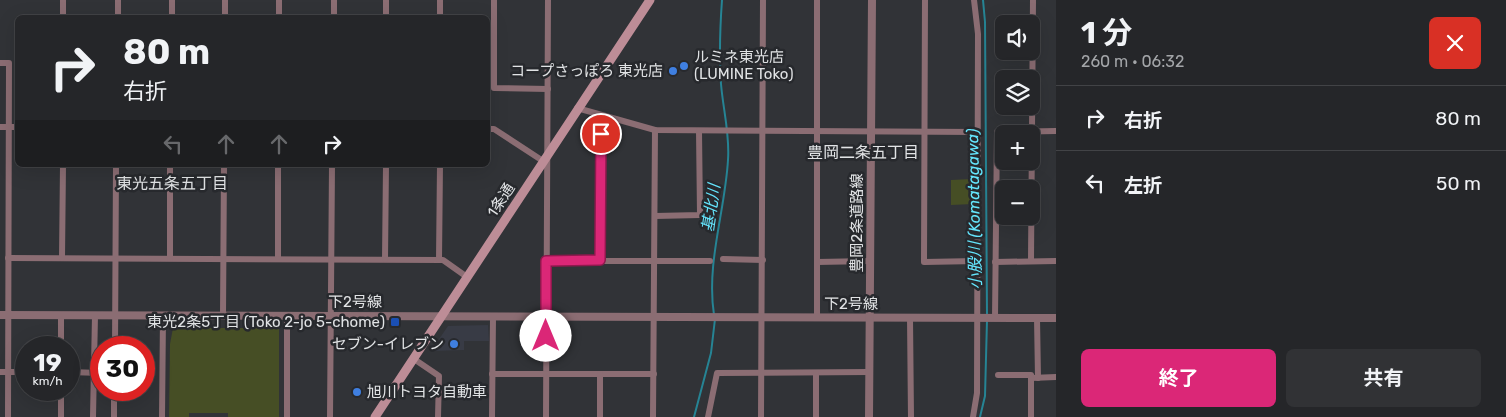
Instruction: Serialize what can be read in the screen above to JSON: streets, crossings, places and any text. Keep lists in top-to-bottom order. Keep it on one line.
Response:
{"streets":{"main road":["1条通"],"street":["豊岡2条道路線","下2号線"]},"crossings":[["1条通","下2号線"],["豊岡2条道路線","下2号線"]],"districts":["豊岡二条五丁目","東光五条五丁目"],"water":["基北川","小股川 (Komatagawa)"],"places":{"other":["ルミネ東光店 (LUMINE Toko)","コープさっぽろ 東光店","セブン-イレブン","旭川トヨタ自動車"],"transit":["東光2条5丁目 (Toko 2-jo 5-chome)"]},"page":{"heading":["1 分","260 m · 06:32"],"map_buttons":["+","−"],"turn":["80 m","右折"],"list":[{"name":"右折","value":"80 m"},{"name":"左折","value":"50 m"}],"speed":"19 km/h","limit":"30","buttons":["終了","共有"]}}
